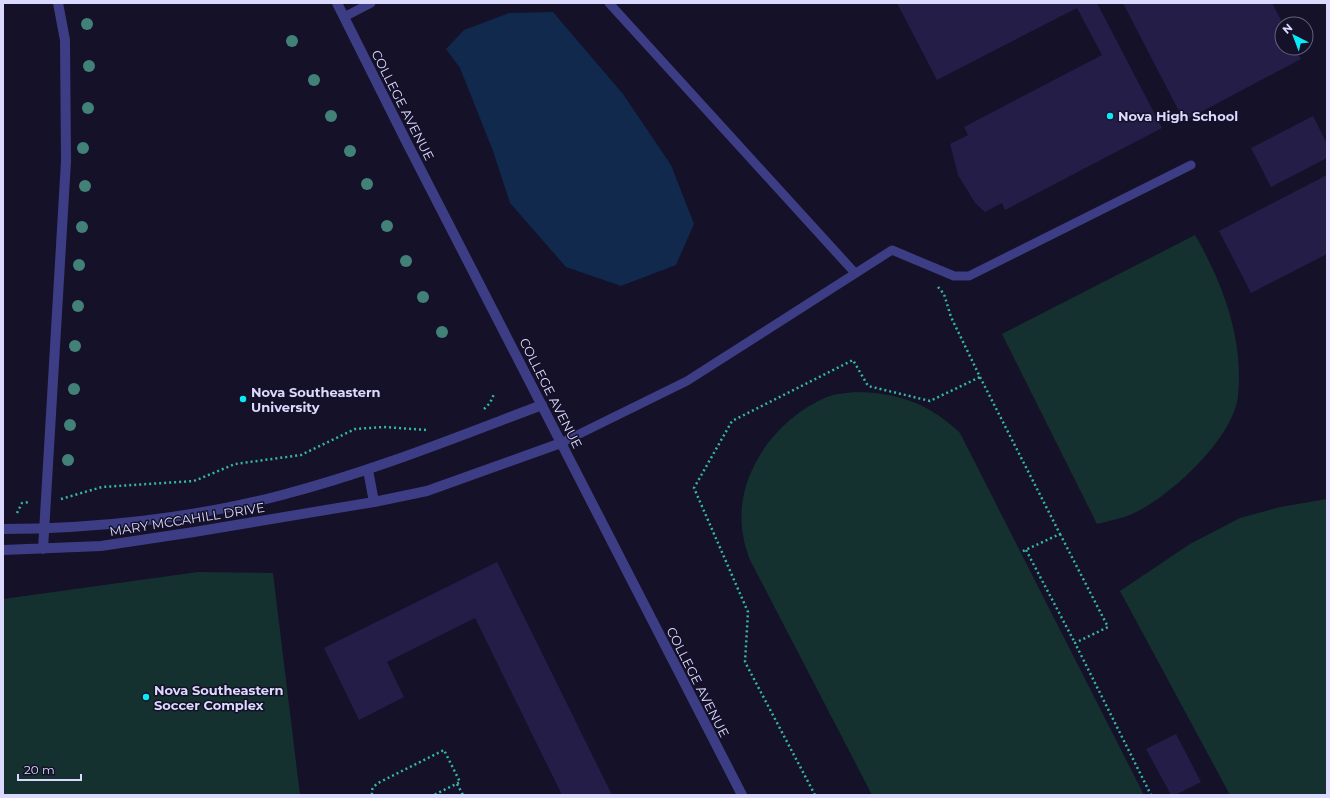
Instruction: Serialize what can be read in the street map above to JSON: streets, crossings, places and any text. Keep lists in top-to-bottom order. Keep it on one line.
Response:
{"streets":{"street":["COLLEGE AVENUE","MARY MCCAHILL DRIVE"]},"crossings":[["COLLEGE AVENUE","MARY MCCAHILL DRIVE"]],"places":["Nova High School","Nova Southeastern University","Nova Southeastern Soccer Complex"],"scale_bar":"20 m","north":"top left"}
